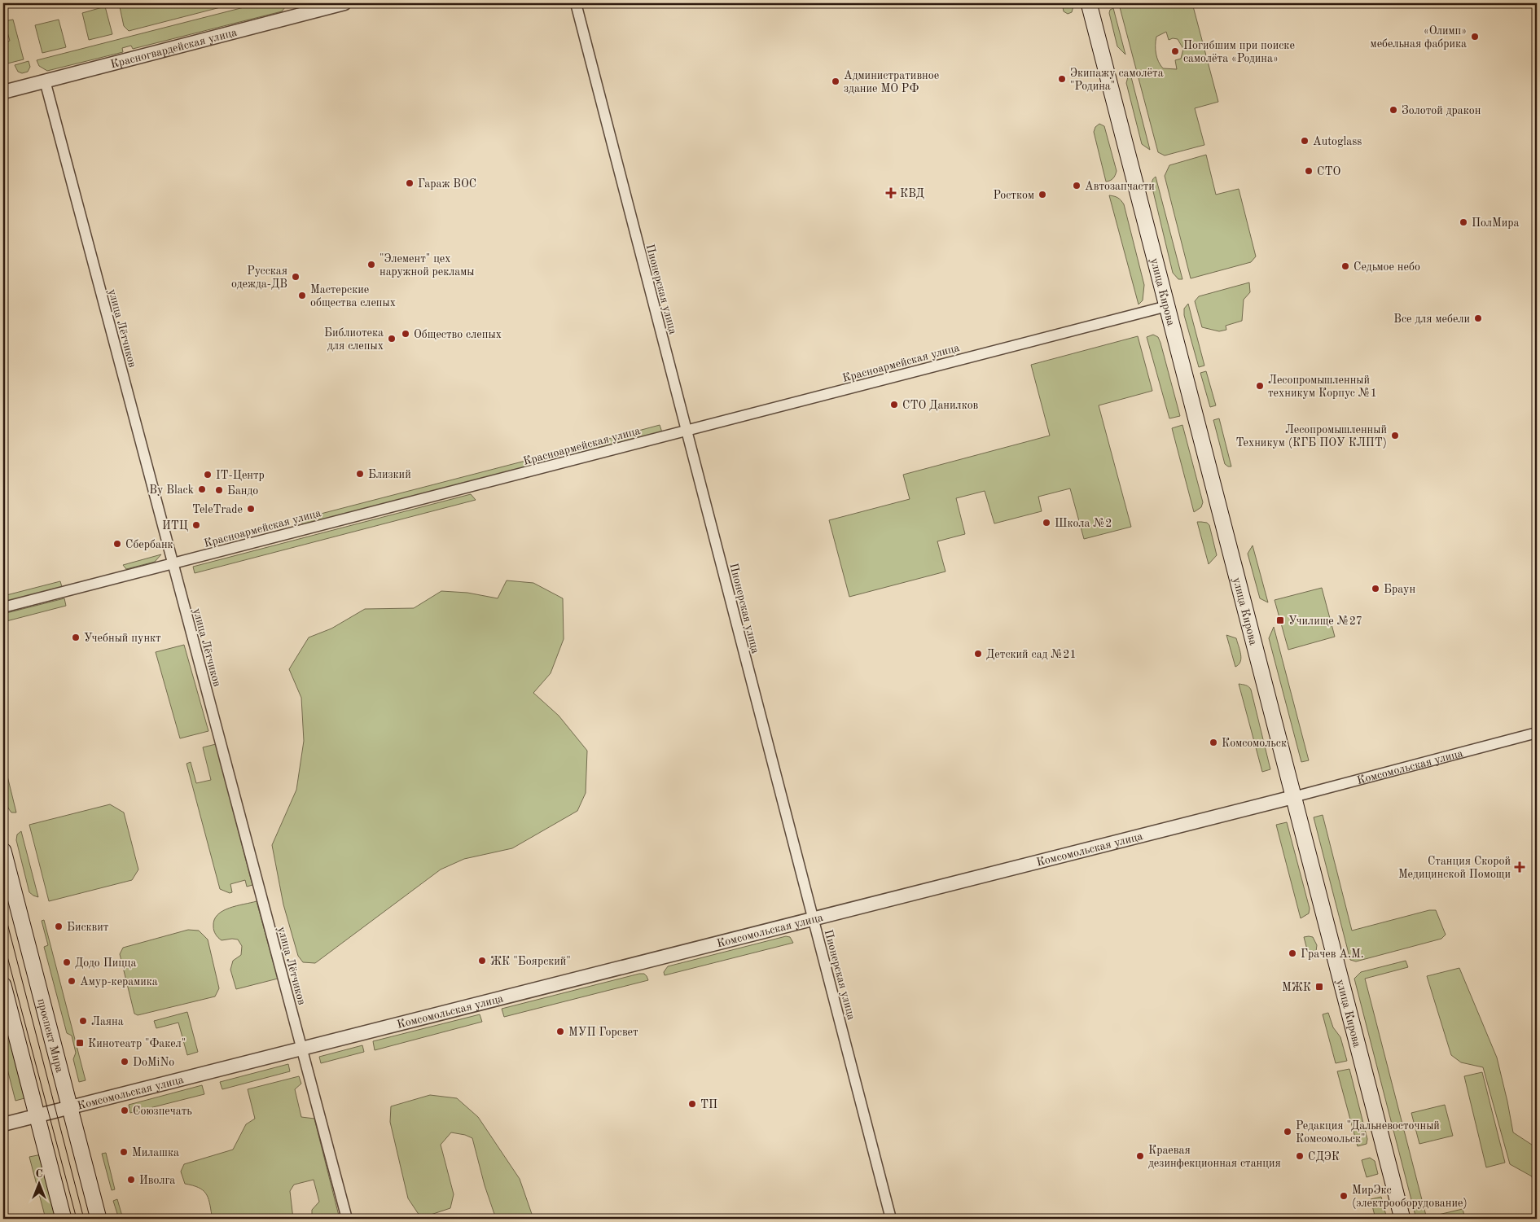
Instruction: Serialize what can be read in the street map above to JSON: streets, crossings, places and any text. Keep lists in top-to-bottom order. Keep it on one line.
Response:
{"streets":{"main road":["улица Кирова","проспект Мира"],"street":["Красногвардейская улица","Пионерская улица","улица Лётчиков","Красноармейская улица","Комсомольская улица"]},"crossings":[["Красногвардейская улица","улица Лётчиков"],["Пионерская улица","Красноармейская улица"],["Пионерская улица","Комсомольская улица"],["улица Кирова","Красноармейская улица"],["улица Кирова","Комсомольская улица"],["улица Лётчиков","Красноармейская улица"],["улица Лётчиков","Комсомольская улица"],["Комсомольская улица","проспект Мира"]],"places":{"other":["«Олимп» мебельная фабрика","Погибшим при поиске самолёта «Родина»","Экипажу самолёта \"Родина\"","Административное здание МО РФ","Золотой дракон","Autoglass","СТО","Гараж ВОС","Автозапчасти","Ростком","ПолМира","\"Элемент\" цех наружной рекламы","Седьмое небо","Русская одежда-ДВ","Мастерские общества слепых","Все для мебели","Общество слепых","Библиотека для слепых","Лесопромышленный техникум Корпус №1","СТО Данилков","Лесопромышленный Техникум (КГБ ПОУ КЛПТ)","Близкий","IT-Центр","By Black","Бандо","TeleTrade","Школа №2","ИТЦ","Сбербанк","Браун","Учебный пункт","Детский сад №21","Комсомольск","Бисквит","Грачев А.М.","ЖК \"Боярский\"","Додо Пицца","Амур-керамика","Лаяна","МУП Горсвет","DoMiNo","ТП","Союзпечать","Редакция \"Дальневосточный Комсомольск\"","Милашка","Краевая дезинфекционная станция","СДЭК","Иволга","МирЭкс (электрооборудование)"],"health":["КВД","Станция Скорой Медицинской Помощи"],"transit":["Училище №27","МЖК","Кинотеатр \"Факел\""]},"north":"top"}
